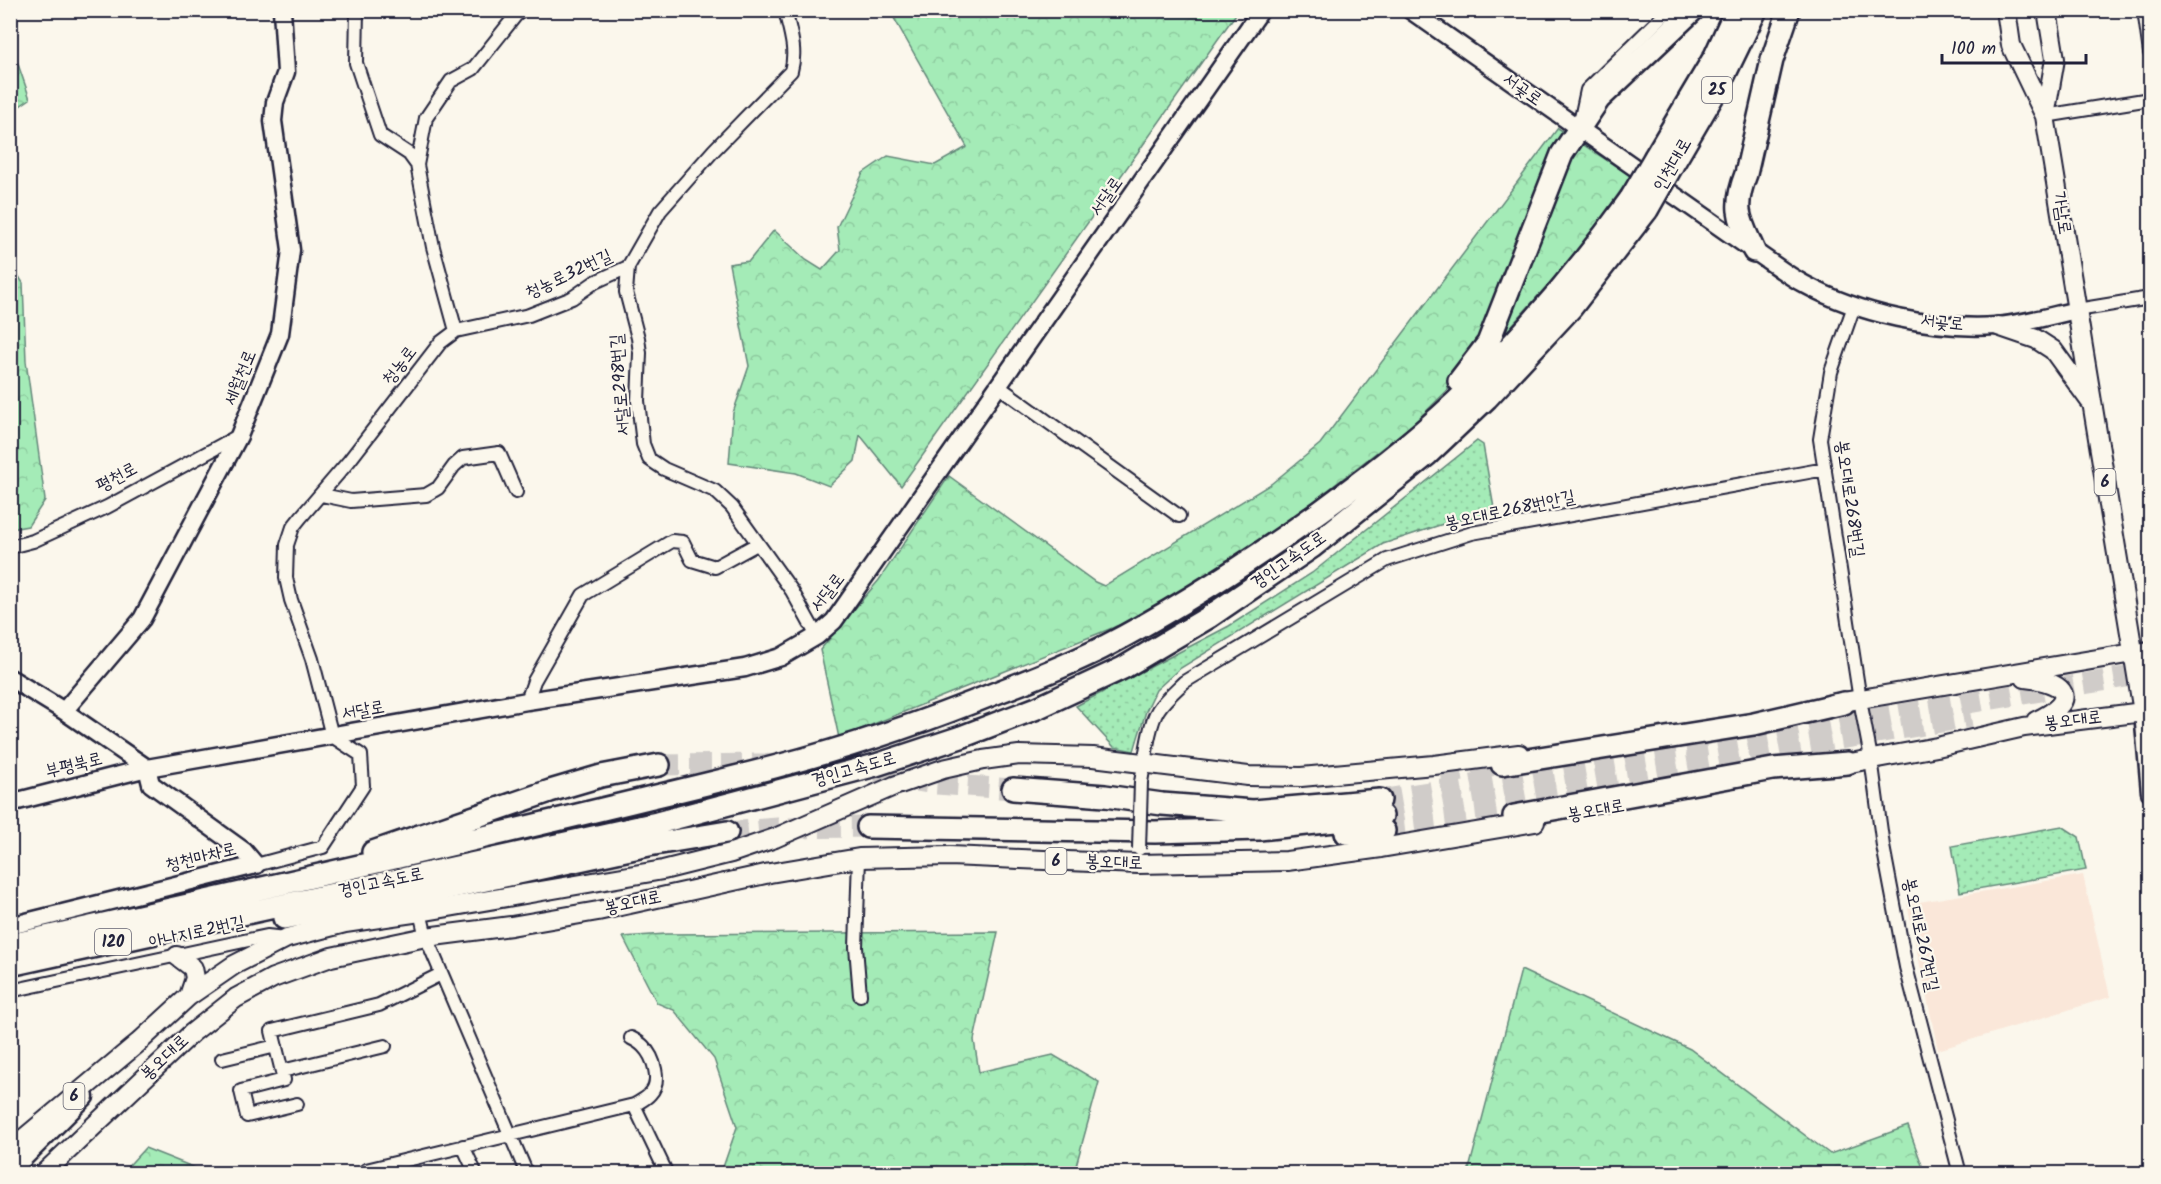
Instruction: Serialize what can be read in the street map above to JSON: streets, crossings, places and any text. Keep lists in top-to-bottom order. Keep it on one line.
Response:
{"streets":{"highway":["25","인천대로","경인고속도로","봉오대로","120"],"main road":["가남로","6"],"street":["서곶로","서달로","청농로32번길","청농로","세월천로","서달로298번길","평천로","봉오대로268번길","봉오대로268번안길","부평북로","청천마차로","아나지로2번길","봉오대로267번길"]},"crossings":[["서곶로","가남로"],["서곶로","6"],["서곶로","봉오대로268번길"],["인천대로","경인고속도로"],["서달로","청농로"],["서달로","서달로298번길"],["서달로","부평북로"],["서달로","청천마차로"],["가남로","6"],["청농로32번길","청농로"],["청농로32번길","서달로298번길"],["세월천로","평천로"],["6","봉오대로"],["봉오대로268번길","봉오대로268번안길"],["봉오대로268번길","봉오대로"],["봉오대로268번길","봉오대로267번길"],["봉오대로268번안길","봉오대로"],["봉오대로","아나지로2번길"],["봉오대로","봉오대로267번길"],["부평북로","청천마차로"]],"scale_bar":"100 m"}
